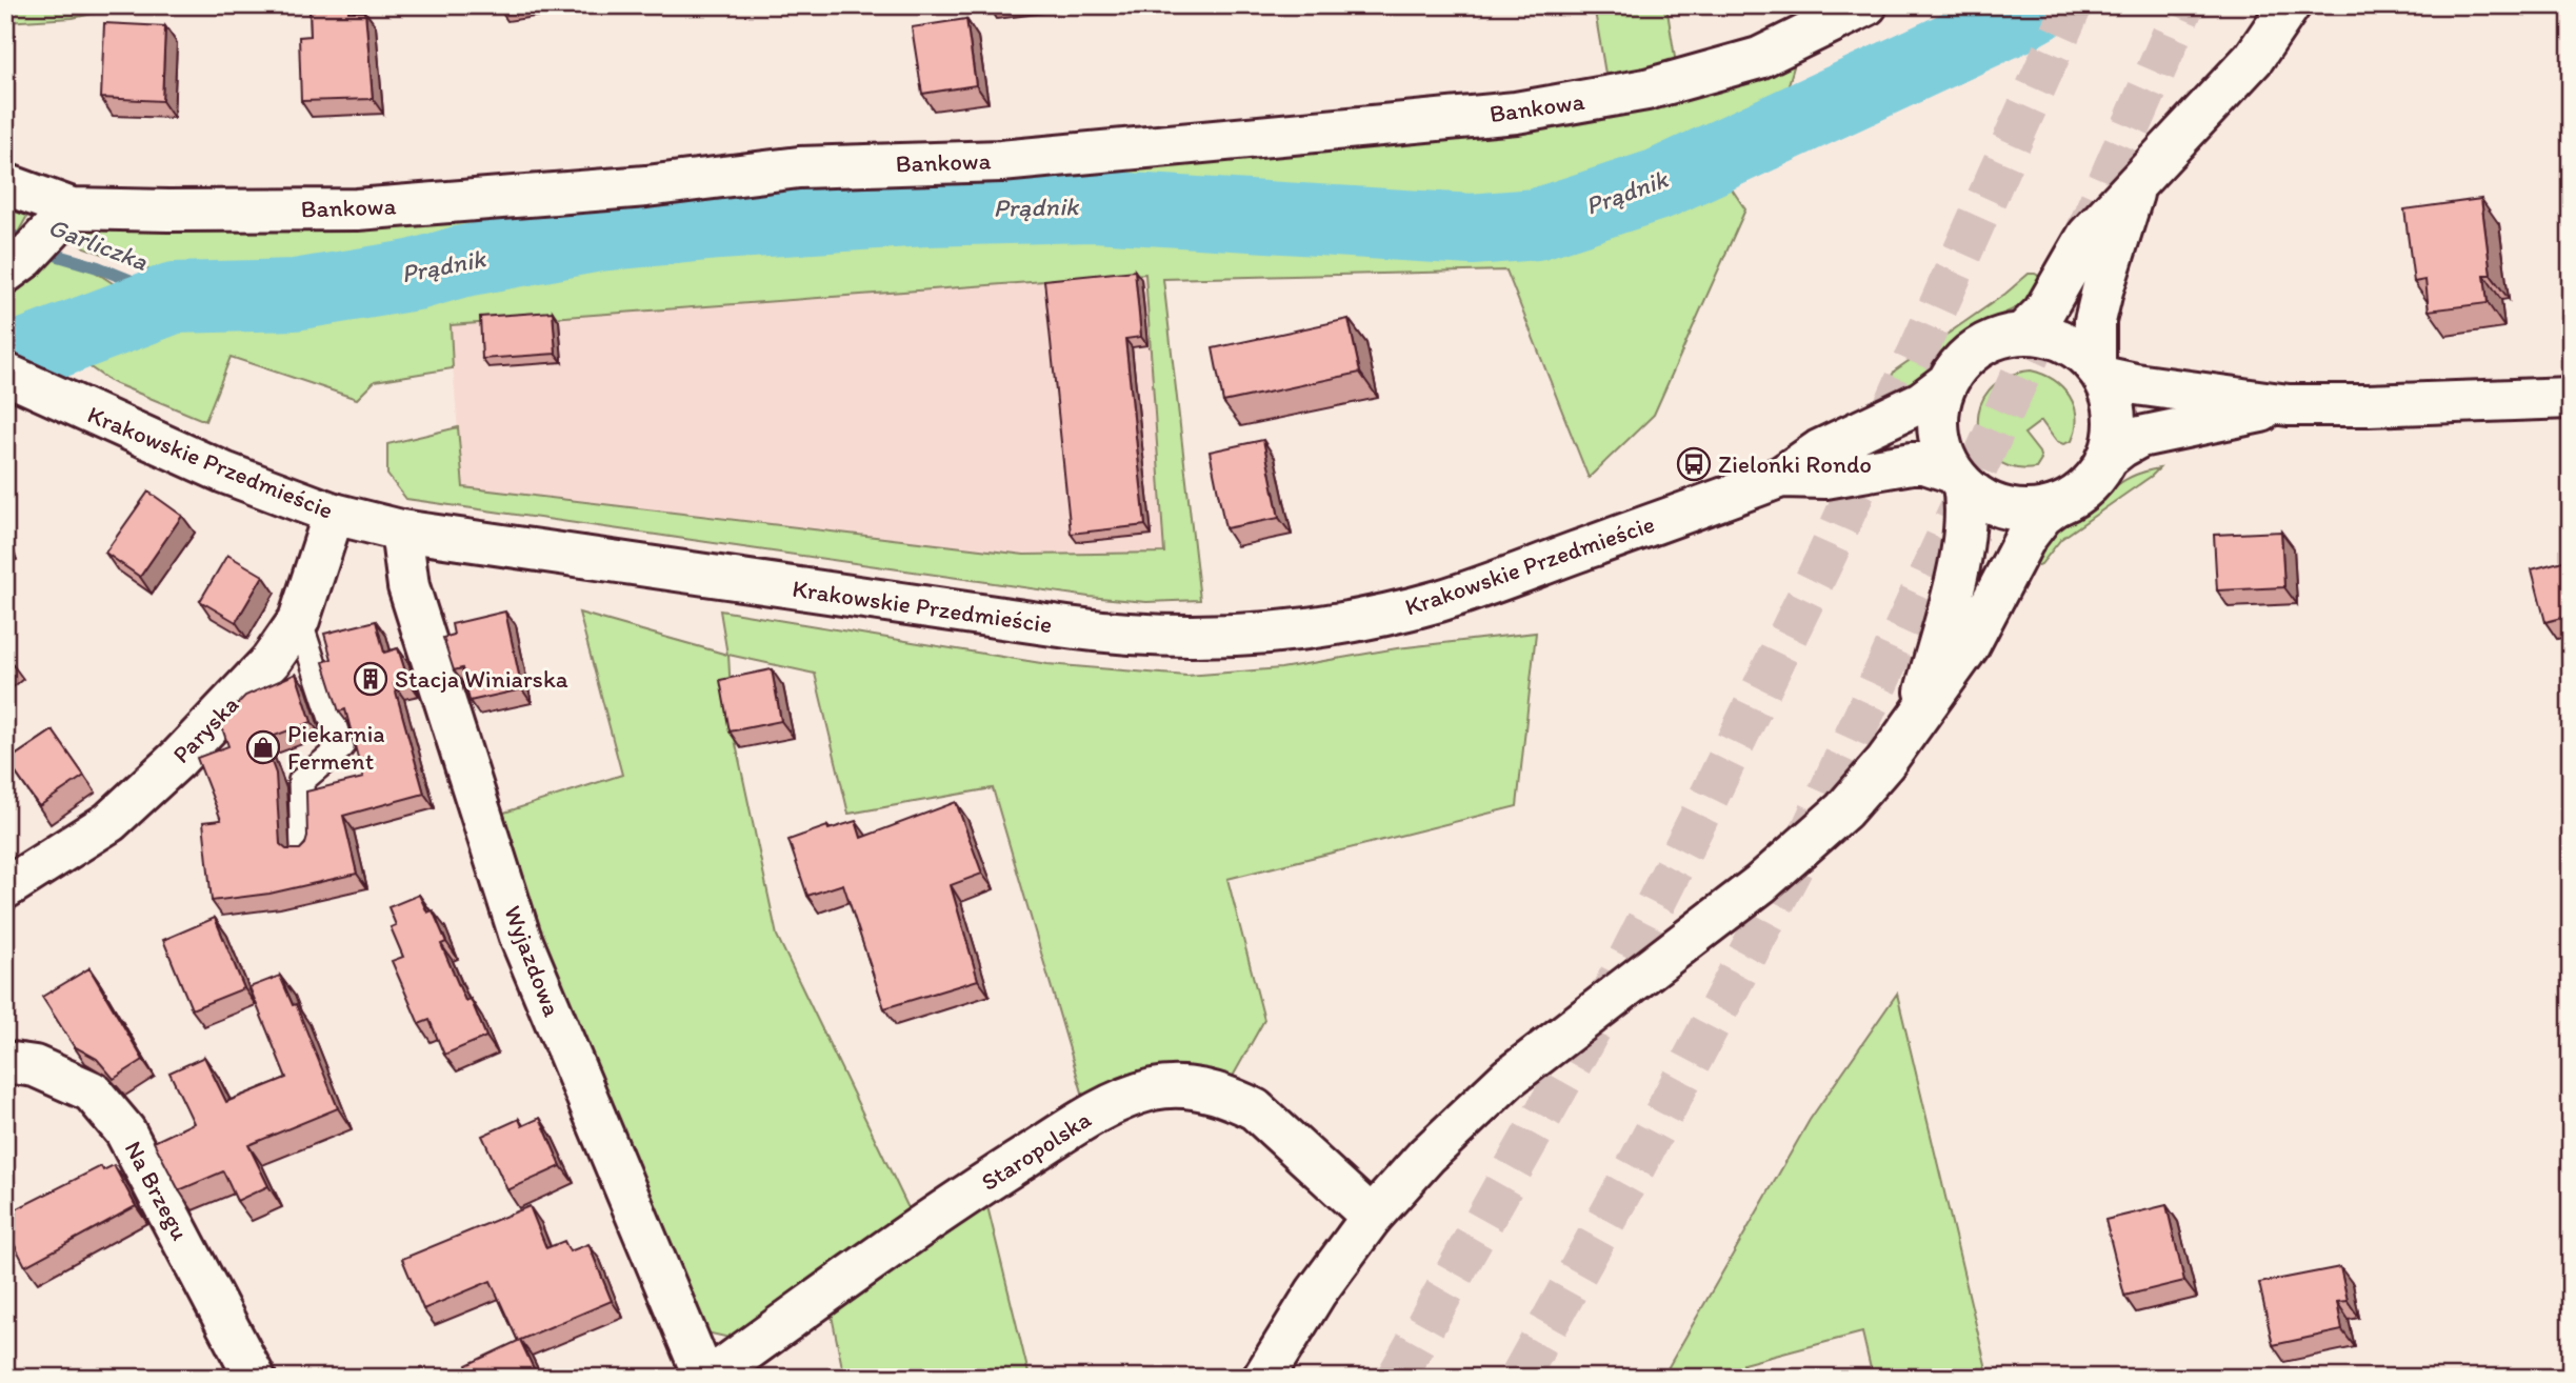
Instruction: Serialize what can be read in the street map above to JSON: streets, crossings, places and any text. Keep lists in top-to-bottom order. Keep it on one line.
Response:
{"streets":{"street":["Bankowa","Krakowskie Przedmieście","Paryska","Wyjazdowa","Staropolska","Na Brzegu"]},"crossings":[["Krakowskie Przedmieście","Paryska"],["Krakowskie Przedmieście","Wyjazdowa"],["Wyjazdowa","Staropolska"]],"water":["Prądnik","Garliczka"],"places":{"bus stop":["Zielonki Rondo"],"building":["Stacja Winiarska"],"shop":["Piekarnia Ferment"]}}
